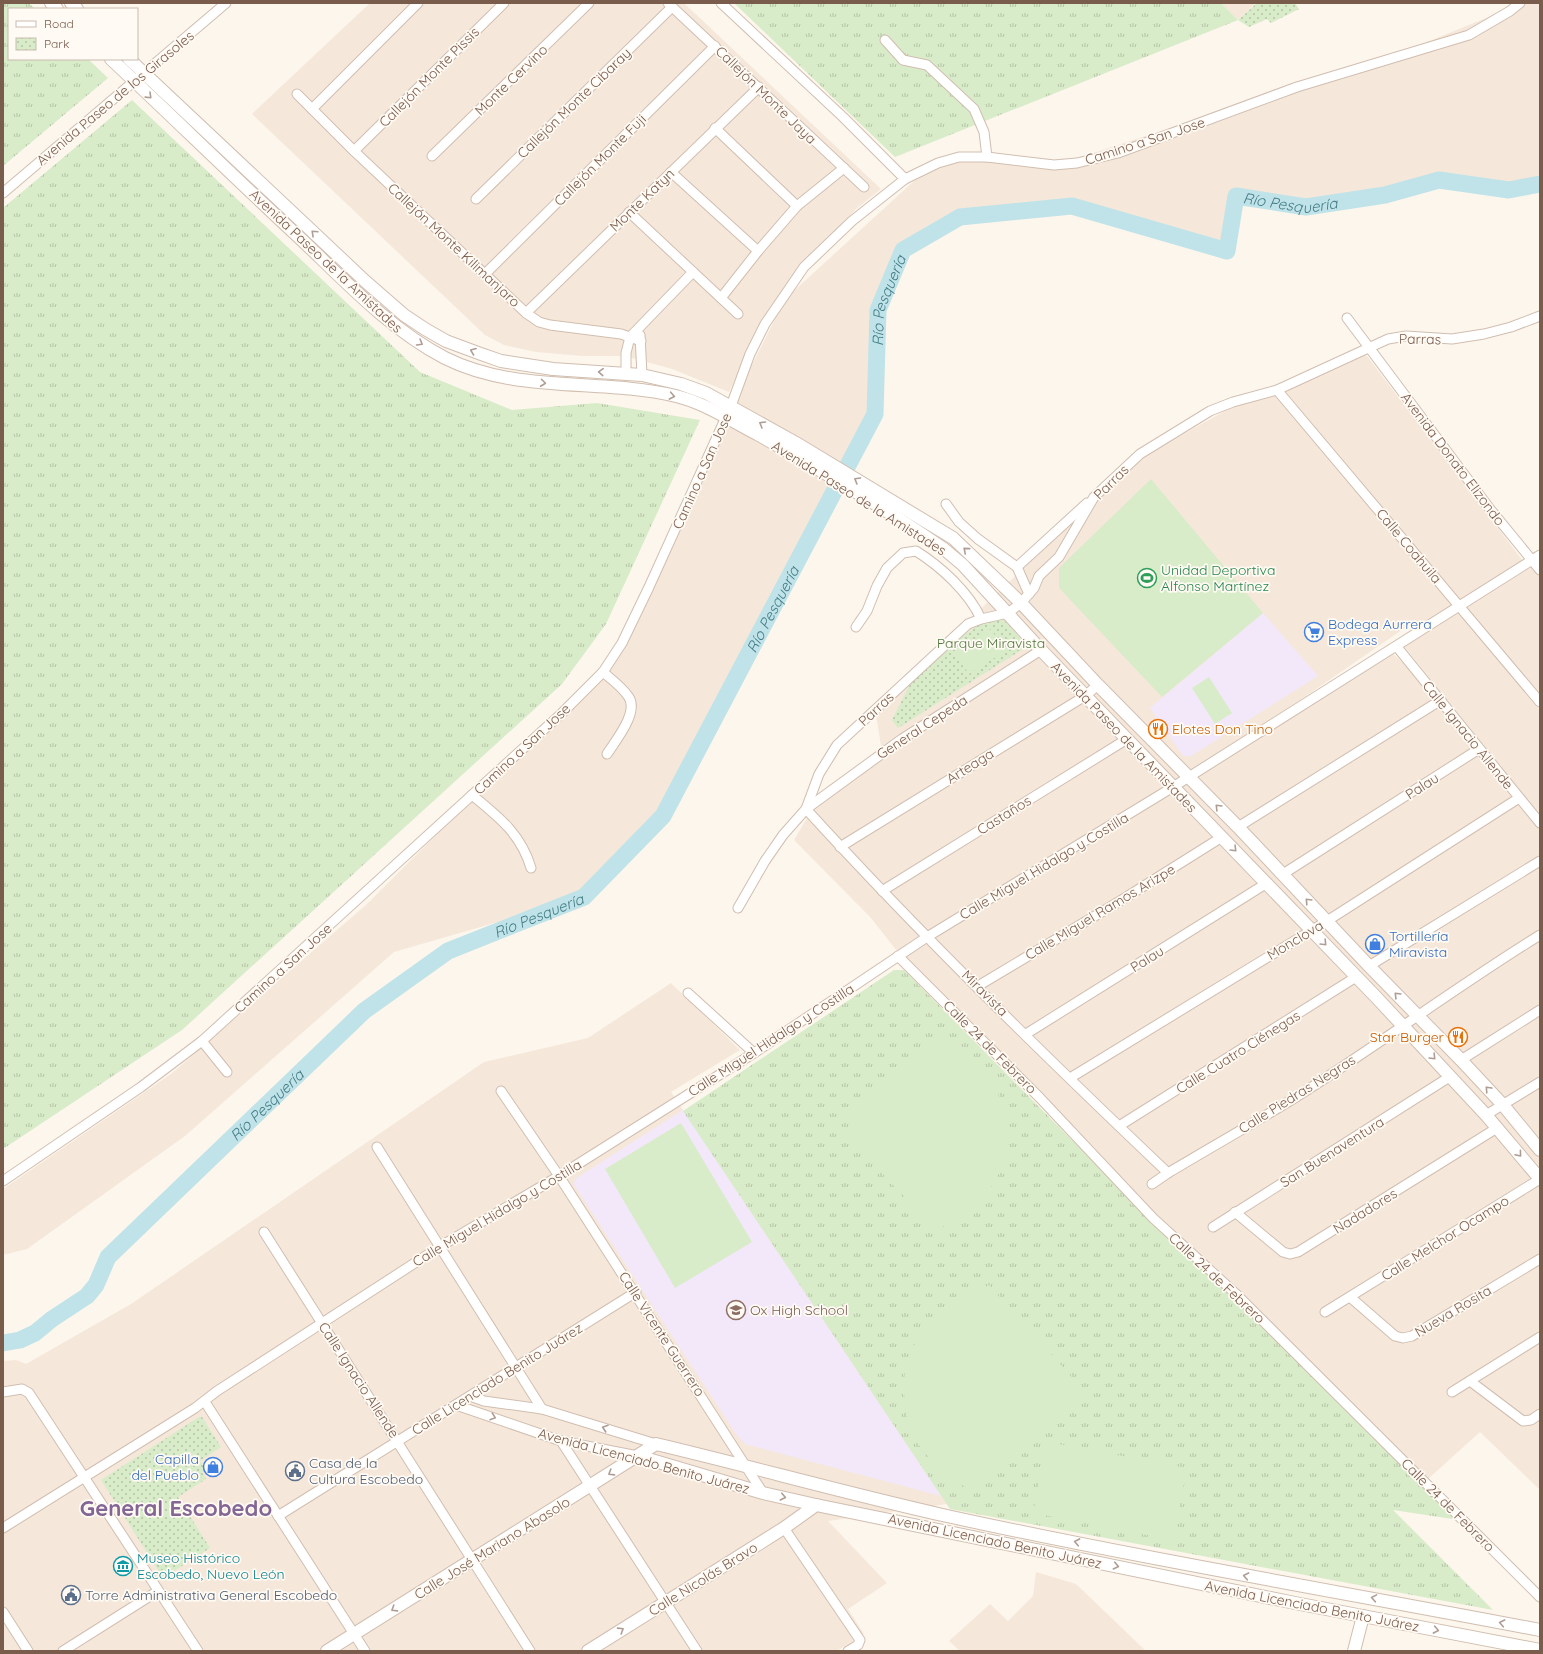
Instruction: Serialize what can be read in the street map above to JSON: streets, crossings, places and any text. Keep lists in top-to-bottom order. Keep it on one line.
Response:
{"streets":{"street":["Callejón Monte Pissis","Monte Cervino","Callejón Monte Jaya","Avenida Paseo de los Girasoles","Callejón Monte Cibaray","Camino a San Jose","Callejón Monte Fuji","Monte Katyn","Callejón Monte Kilimanjaro","Avenida Paseo de la Amistades","Parras","Avenida Donato Elizondo","Calle Coahuila","General Cepeda","Calle Ignacio Allende","Arteaga","Palau","Castaños","Calle Miguel Hidalgo y Costilla","Calle Miguel Ramos Arizpe","Monclova","Miravista","Calle 24 de Febrero","Calle Cuatro Ciénegas","Calle Piedras Negras","San Buenaventura","Nadadores","Calle Melchor Ocampo","Nueva Rosita","Calle Vicente Guerrero","Calle Licenciado Benito Juárez","Avenida Licenciado Benito Juárez","Calle José Mariano Abasolo","Calle Nicolás Bravo"]},"crossings":[["Callejón Monte Pissis","Callejón Monte Kilimanjaro"],["Callejón Monte Jaya","Callejón Monte Cibaray"],["Callejón Monte Jaya","Callejón Monte Fuji"],["Callejón Monte Jaya","Monte Katyn"],["Avenida Paseo de los Girasoles","Avenida Paseo de la Amistades"],["Camino a San Jose","Avenida Paseo de la Amistades"],["Callejón Monte Fuji","Callejón Monte Kilimanjaro"],["Monte Katyn","Callejón Monte Kilimanjaro"],["Avenida Paseo de la Amistades","Parras"],["Avenida Paseo de la Amistades","General Cepeda"],["Avenida Paseo de la Amistades","Arteaga"],["Avenida Paseo de la Amistades","Palau"],["Avenida Paseo de la Amistades","Castaños"],["Avenida Paseo de la Amistades","Calle Miguel Hidalgo y Costilla"],["Avenida Paseo de la Amistades","Calle Miguel Ramos Arizpe"],["Avenida Paseo de la Amistades","Monclova"],["Avenida Paseo de la Amistades","Calle Cuatro Ciénegas"],["Avenida Paseo de la Amistades","Calle Piedras Negras"],["Avenida Paseo de la Amistades","San Buenaventura"],["Avenida Paseo de la Amistades","Nadadores"],["Avenida Paseo de la Amistades","Calle Melchor Ocampo"],["Parras","Avenida Donato Elizondo"],["Parras","Calle Coahuila"],["Parras","General Cepeda"],["Parras","Miravista"],["Avenida Donato Elizondo","Calle Miguel Hidalgo y Costilla"],["Calle Coahuila","Calle Miguel Hidalgo y Costilla"],["General Cepeda","Miravista"],["Calle Ignacio Allende","Palau"],["Calle Ignacio Allende","Calle Miguel Hidalgo y Costilla"],["Calle Ignacio Allende","Monclova"],["Calle Ignacio Allende","Calle Licenciado Benito Juárez"],["Calle Ignacio Allende","Calle José Mariano Abasolo"],["Arteaga","Miravista"],["Palau","Miravista"],["Castaños","Miravista"],["Calle Miguel Hidalgo y Costilla","Miravista"],["Calle Miguel Hidalgo y Costilla","Calle 24 de Febrero"],["Calle Miguel Hidalgo y Costilla","Calle Vicente Guerrero"],["Calle Miguel Ramos Arizpe","Miravista"],["Monclova","Miravista"],["Miravista","Calle Cuatro Ciénegas"],["Miravista","Calle Piedras Negras"],["San Buenaventura","Nadadores"],["Calle Melchor Ocampo","Nueva Rosita"],["Calle Vicente Guerrero","Calle Licenciado Benito Juárez"],["Calle Vicente Guerrero","Avenida Licenciado Benito Juárez"],["Calle Licenciado Benito Juárez","Avenida Licenciado Benito Juárez"],["Avenida Licenciado Benito Juárez","Calle José Mariano Abasolo"],["Avenida Licenciado Benito Juárez","Calle Nicolás Bravo"]],"one_way":["Calle José Mariano Abasolo"],"districts":["General Escobedo"],"water":["Río Pesquería"],"parks":["Parque Miravista"],"places":{"sports":["Unidad Deportiva Alfonso Martínez"],"supermarket":["Bodega Aurrera Express"],"restaurant":["Elotes Don Tino","Star Burger"],"shop":["Tortillería Miravista","Capilla del Pueblo"],"school or university":["Ox High School"],"public building":["Casa de la Cultura Escobedo","Torre Administrativa General Escobedo"],"museum":["Museo Histórico Escobedo, Nuevo León"]},"legend":["Road","Park"]}
